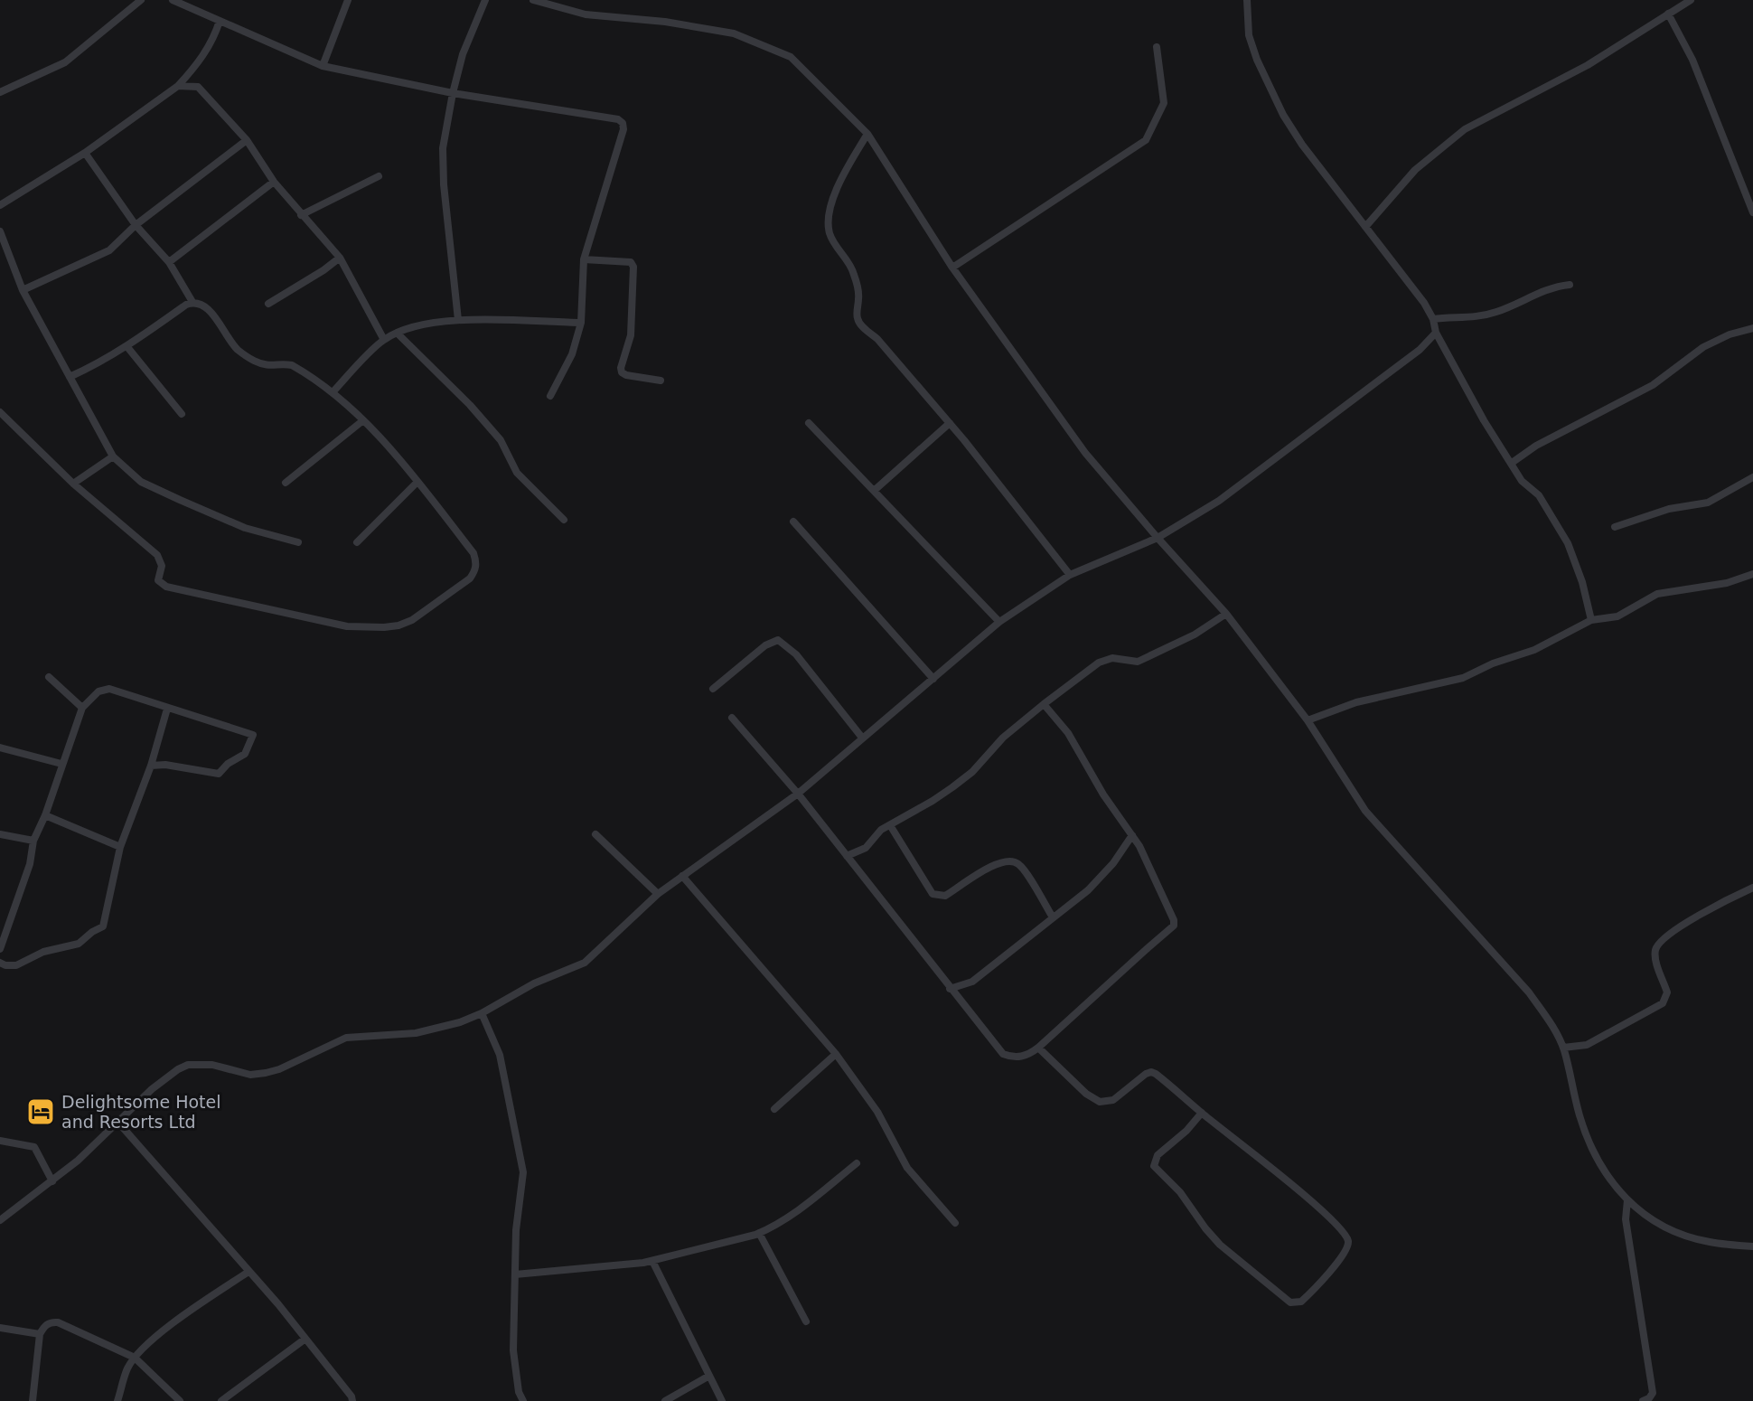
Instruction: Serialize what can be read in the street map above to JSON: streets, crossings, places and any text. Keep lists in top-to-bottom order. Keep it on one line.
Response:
{"places":{"hotel":["Delightsome Hotel and Resorts Ltd"]}}
